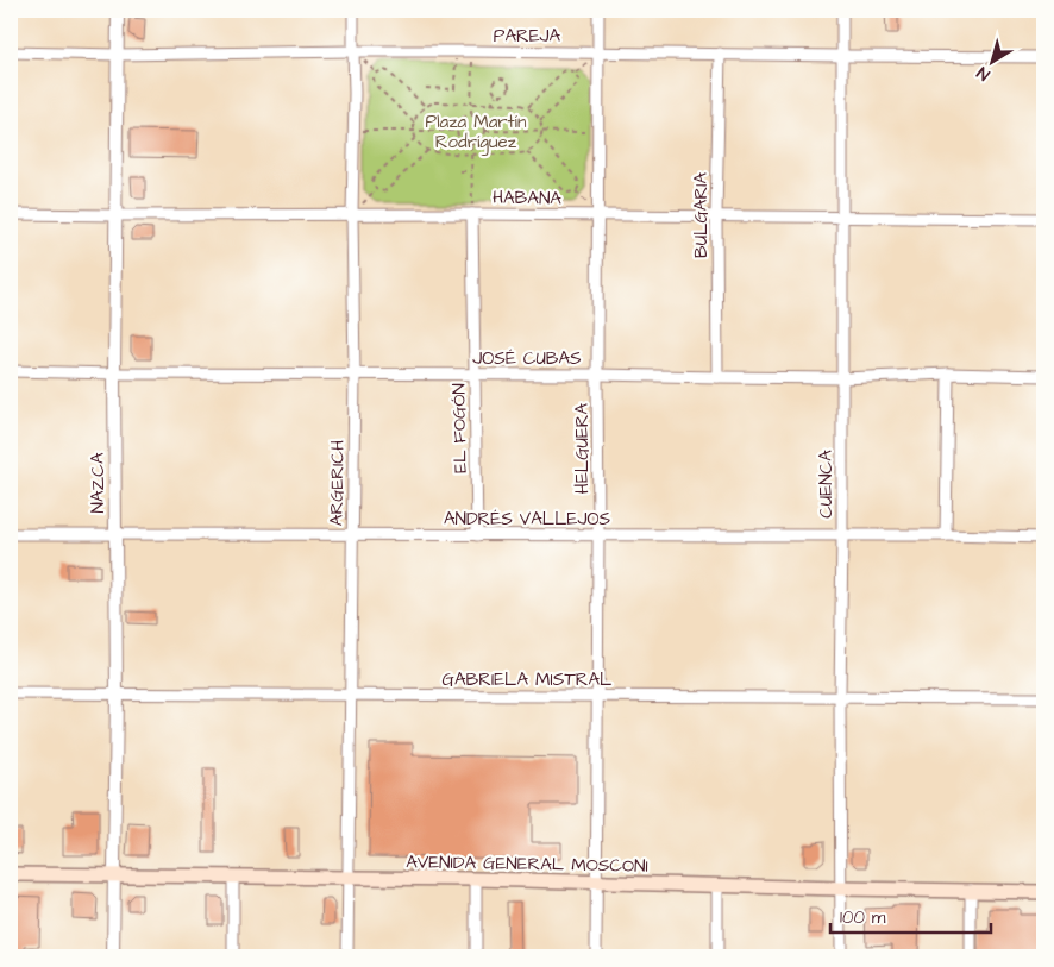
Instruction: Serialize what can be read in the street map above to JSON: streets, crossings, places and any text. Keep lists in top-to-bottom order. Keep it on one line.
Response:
{"streets":{"main road":["AVENIDA GENERAL MOSCONI"],"street":["PAREJA","HABANA","BULGARIA","JOSÉ CUBAS","EL FOGÓN","HELGUERA","NAZCA","ARGERICH","CUENCA","ANDRÉS VALLEJOS","GABRIELA MISTRAL"]},"crossings":[["PAREJA","BULGARIA"],["PAREJA","HELGUERA"],["PAREJA","NAZCA"],["PAREJA","ARGERICH"],["PAREJA","CUENCA"],["HABANA","BULGARIA"],["HABANA","EL FOGÓN"],["HABANA","HELGUERA"],["HABANA","NAZCA"],["HABANA","ARGERICH"],["HABANA","CUENCA"],["BULGARIA","JOSÉ CUBAS"],["JOSÉ CUBAS","EL FOGÓN"],["JOSÉ CUBAS","HELGUERA"],["JOSÉ CUBAS","NAZCA"],["JOSÉ CUBAS","ARGERICH"],["JOSÉ CUBAS","CUENCA"],["EL FOGÓN","ANDRÉS VALLEJOS"],["HELGUERA","ANDRÉS VALLEJOS"],["HELGUERA","GABRIELA MISTRAL"],["HELGUERA","AVENIDA GENERAL MOSCONI"],["NAZCA","ANDRÉS VALLEJOS"],["NAZCA","GABRIELA MISTRAL"],["NAZCA","AVENIDA GENERAL MOSCONI"],["ARGERICH","ANDRÉS VALLEJOS"],["ARGERICH","GABRIELA MISTRAL"],["ARGERICH","AVENIDA GENERAL MOSCONI"],["CUENCA","ANDRÉS VALLEJOS"],["CUENCA","GABRIELA MISTRAL"],["CUENCA","AVENIDA GENERAL MOSCONI"]],"parks":["Plaza Martín Rodríguez"],"scale_bar":"100 m","north":"bottom left"}
